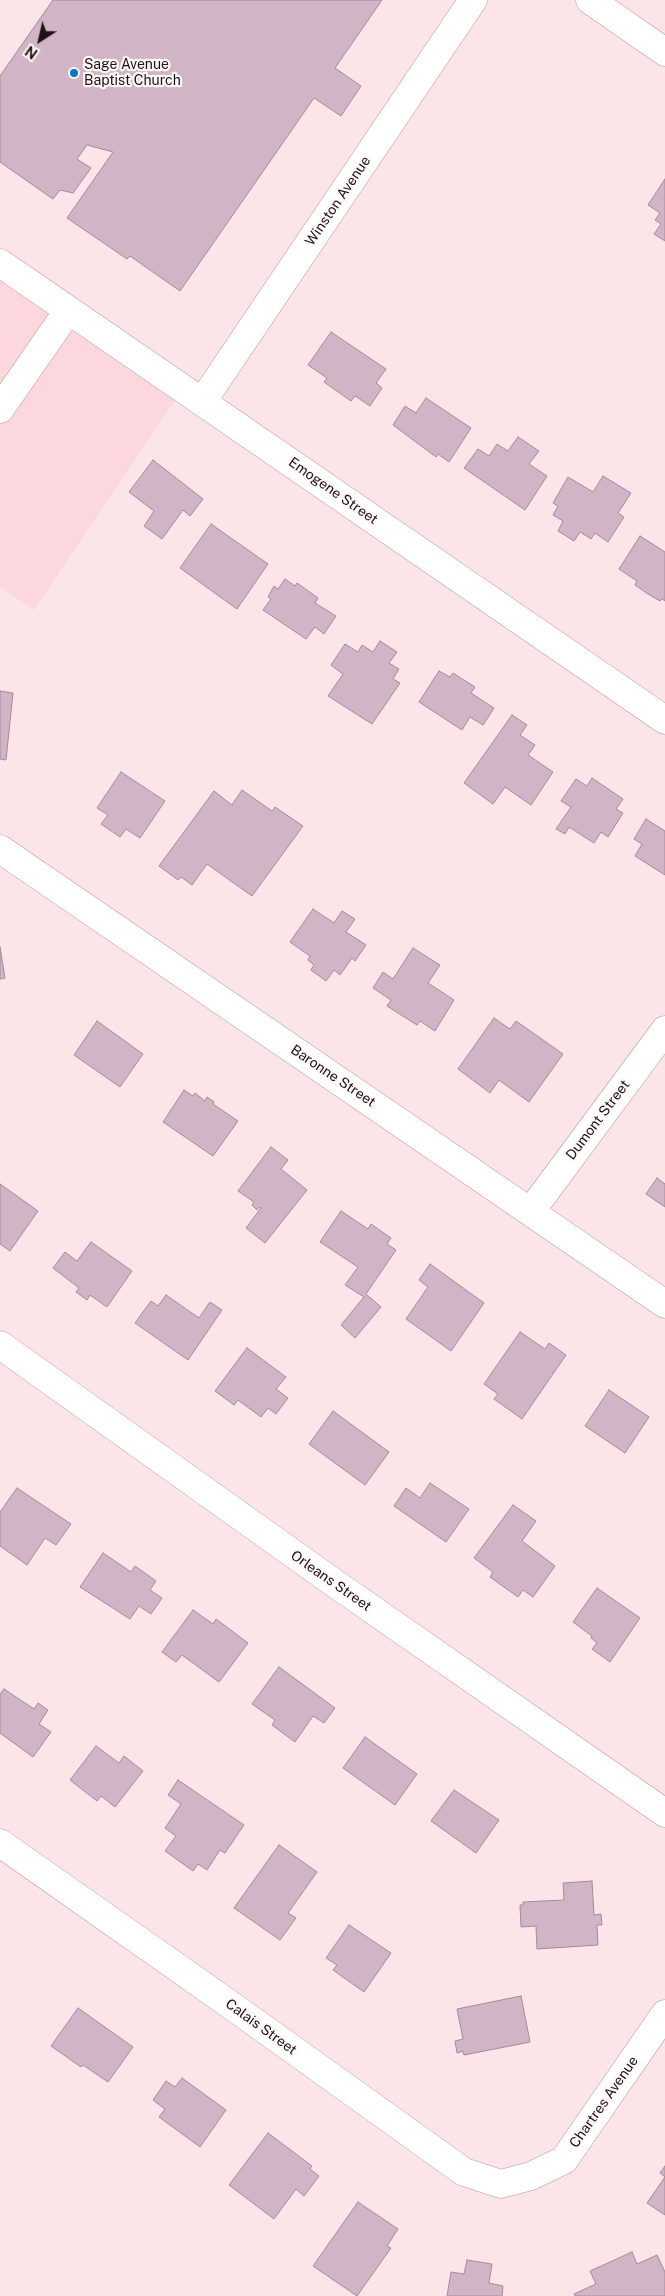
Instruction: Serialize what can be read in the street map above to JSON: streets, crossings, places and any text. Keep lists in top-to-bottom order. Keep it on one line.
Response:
{"streets":{"street":["Winston Avenue","Emogene Street","Baronne Street","Dumont Street","Orleans Street","Calais Street","Chartres Avenue"]},"crossings":[["Winston Avenue","Emogene Street"],["Baronne Street","Dumont Street"],["Calais Street","Chartres Avenue"]],"places":["Sage Avenue Baptist Church"],"north":"bottom left"}
